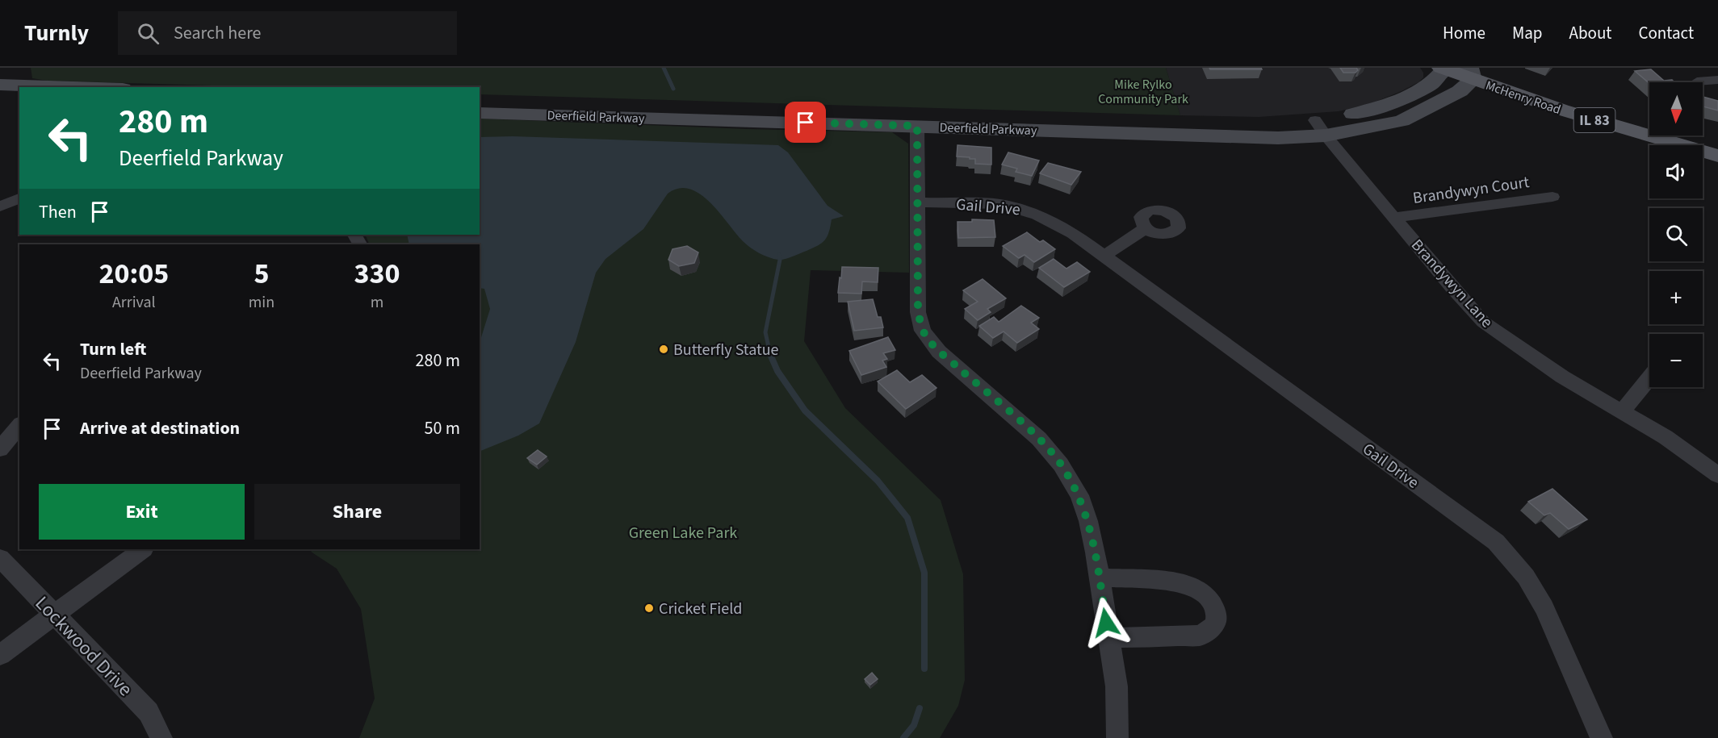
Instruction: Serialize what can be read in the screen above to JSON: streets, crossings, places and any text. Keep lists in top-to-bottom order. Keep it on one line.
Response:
{"streets":{"main road":["McHenry Road","Deerfield Parkway","IL 83"],"street":["Brandywyn Court","Gail Drive","Brandywyn Lane","Lockwood Drive"]},"crossings":[["McHenry Road","Deerfield Parkway"],["Deerfield Parkway","Brandywyn Lane"],["Brandywyn Court","Brandywyn Lane"]],"parks":["Mike Rylko Community Park","Green Lake Park"],"places":["Butterfly Statue","Cricket Field"],"north":"bottom","page":{"header":"Turnly","search":"Search here","nav":["Home","Map","About","Contact"],"map_buttons":["+","−"],"turn":["280 m","Deerfield Parkway"],"then":"Then","eta":["20:05","Arrival","5","min","330","m"],"list":[{"name":"Turn left","note":"Deerfield Parkway","value":"280 m"},{"name":"Arrive at destination","value":"50 m"}],"buttons":["Exit","Share"]}}
